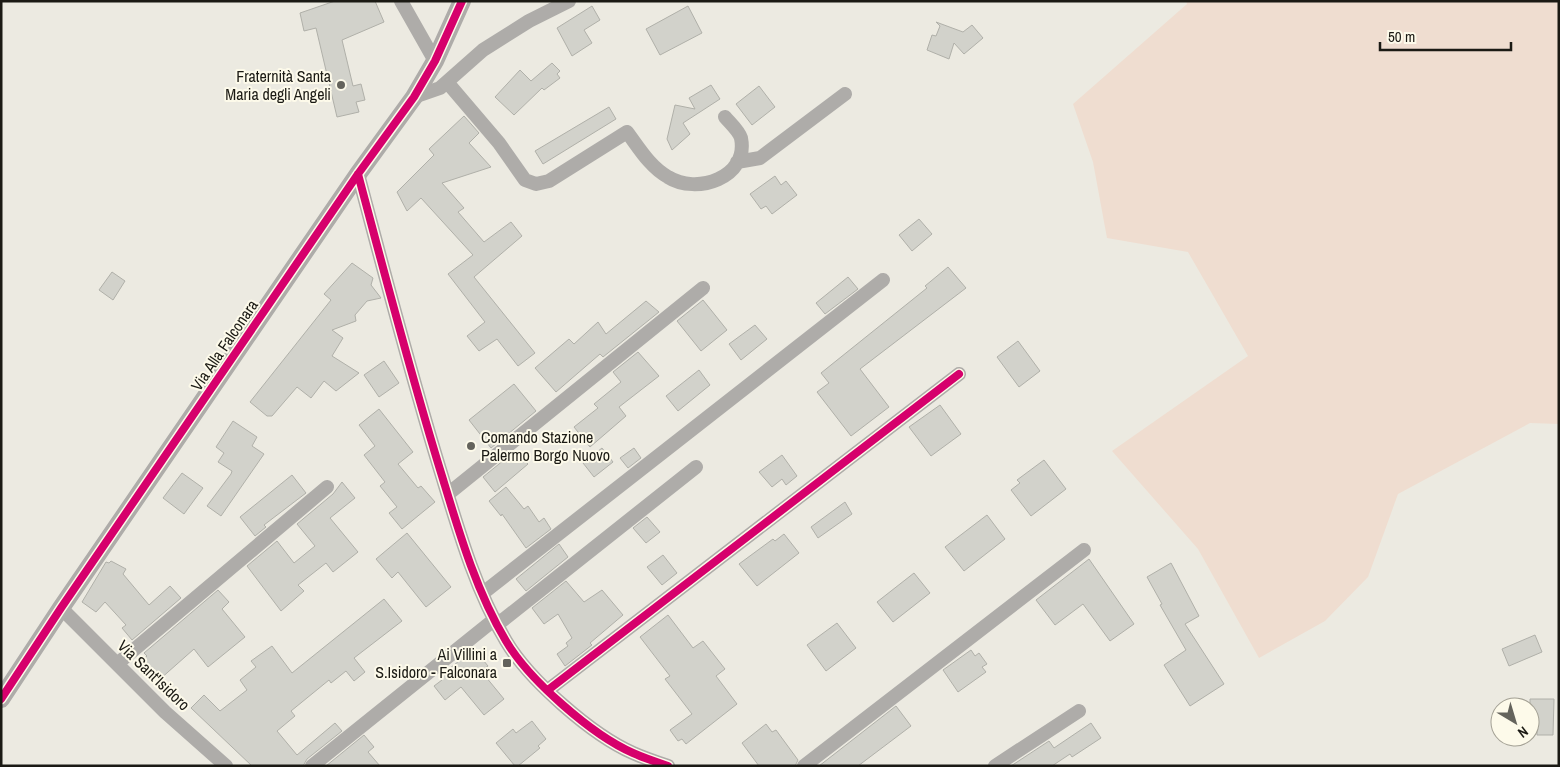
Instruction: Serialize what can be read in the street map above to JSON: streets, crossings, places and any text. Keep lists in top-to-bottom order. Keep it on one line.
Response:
{"streets":{"street":["Via Alla Falconara","Via Sant'Isidoro"]},"crossings":[["Via Alla Falconara","Via Sant'Isidoro"]],"places":{"other":["Fraternità Santa Maria degli Angeli","Comando Stazione Palermo Borgo Nuovo"],"transit":["Ai Villini a S.Isidoro - Falconara"]},"scale_bar":"50 m","north":"bottom right"}
